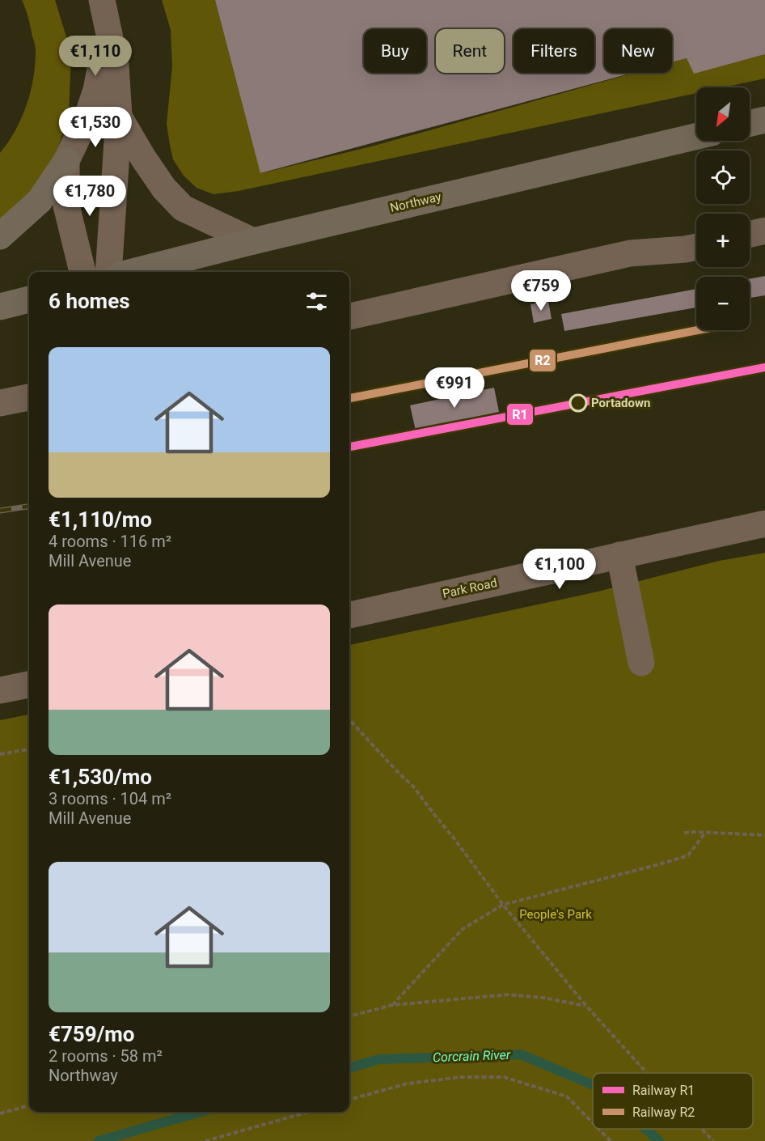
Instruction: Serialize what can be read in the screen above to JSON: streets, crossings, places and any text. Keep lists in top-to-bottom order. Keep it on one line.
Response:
{"streets":{"highway":["Northway"],"street":["Park Road"]},"water":["Corcrain River"],"parks":["People's Park"],"places":["Portadown"],"lines":["rail line R2","rail line R1"],"legend":["Railway R1","Railway R2"],"north":"bottom left","page":{"chip":["Buy","Rent","Filters","New"],"price":["€1,110","€1,530","€1,780","€759","€991","€1,100"],"map_buttons":["+","−"],"heading":"6 homes","list":[{"name":"€1,110/mo","note":"4 rooms · 116 m² · Mill Avenue"},{"name":"€1,530/mo","note":"3 rooms · 104 m² · Mill Avenue"},{"name":"€759/mo","note":"2 rooms · 58 m² · Northway"}]}}
